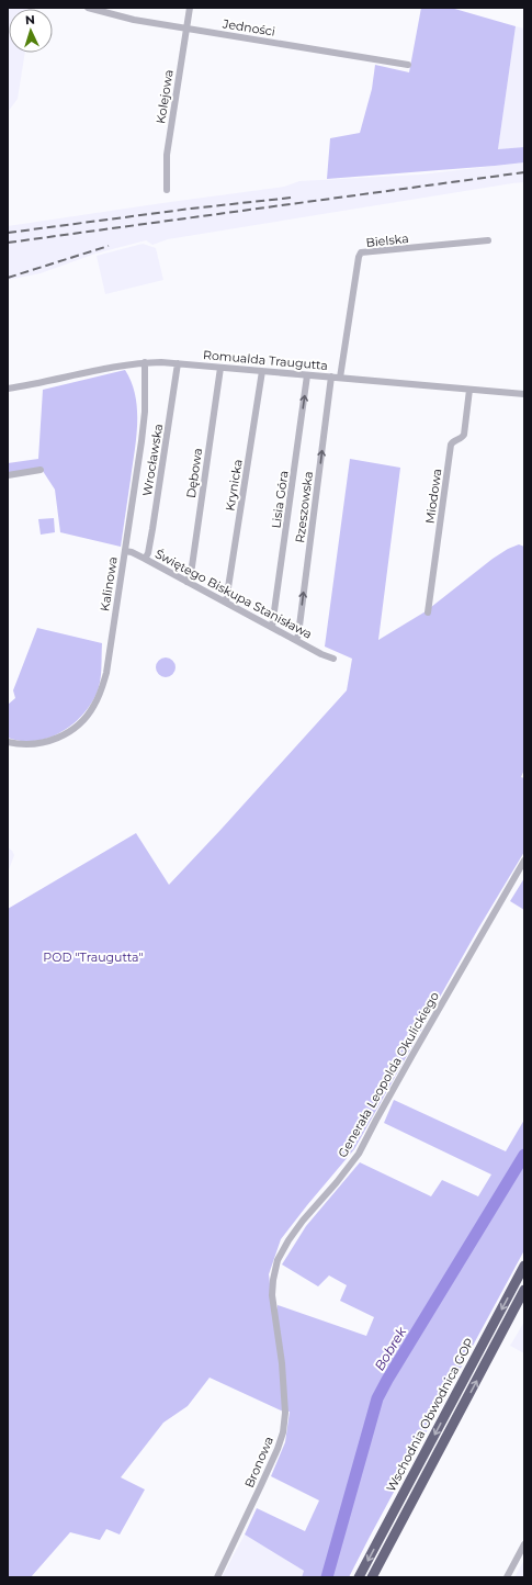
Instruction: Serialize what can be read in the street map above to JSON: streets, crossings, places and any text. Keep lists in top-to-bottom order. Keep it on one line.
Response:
{"streets":{"highway":["Wschodnia Obwodnica GOP"],"street":["Jedności","Kolejowa","Bielska","Romualda Traugutta","Wrocławska","Dębowa","Krynicka","Miodowa","Lisia Góra","Rzeszowska","Kalinowa","Świętego Biskupa Stanisława","Generała Leopolda Okulickiego","Bronowa"]},"crossings":[["Jedności","Kolejowa"],["Bielska","Romualda Traugutta"],["Romualda Traugutta","Wrocławska"],["Romualda Traugutta","Dębowa"],["Romualda Traugutta","Krynicka"],["Romualda Traugutta","Miodowa"],["Romualda Traugutta","Lisia Góra"],["Romualda Traugutta","Rzeszowska"],["Romualda Traugutta","Kalinowa"],["Wrocławska","Świętego Biskupa Stanisława"],["Dębowa","Świętego Biskupa Stanisława"],["Krynicka","Świętego Biskupa Stanisława"],["Lisia Góra","Świętego Biskupa Stanisława"],["Rzeszowska","Świętego Biskupa Stanisława"],["Kalinowa","Świętego Biskupa Stanisława"],["Generała Leopolda Okulickiego","Bronowa"]],"one_way":["Lisia Góra","Rzeszowska"],"water":["Bobrek"],"parks":["POD \"Traugutta\""],"north":"top"}
